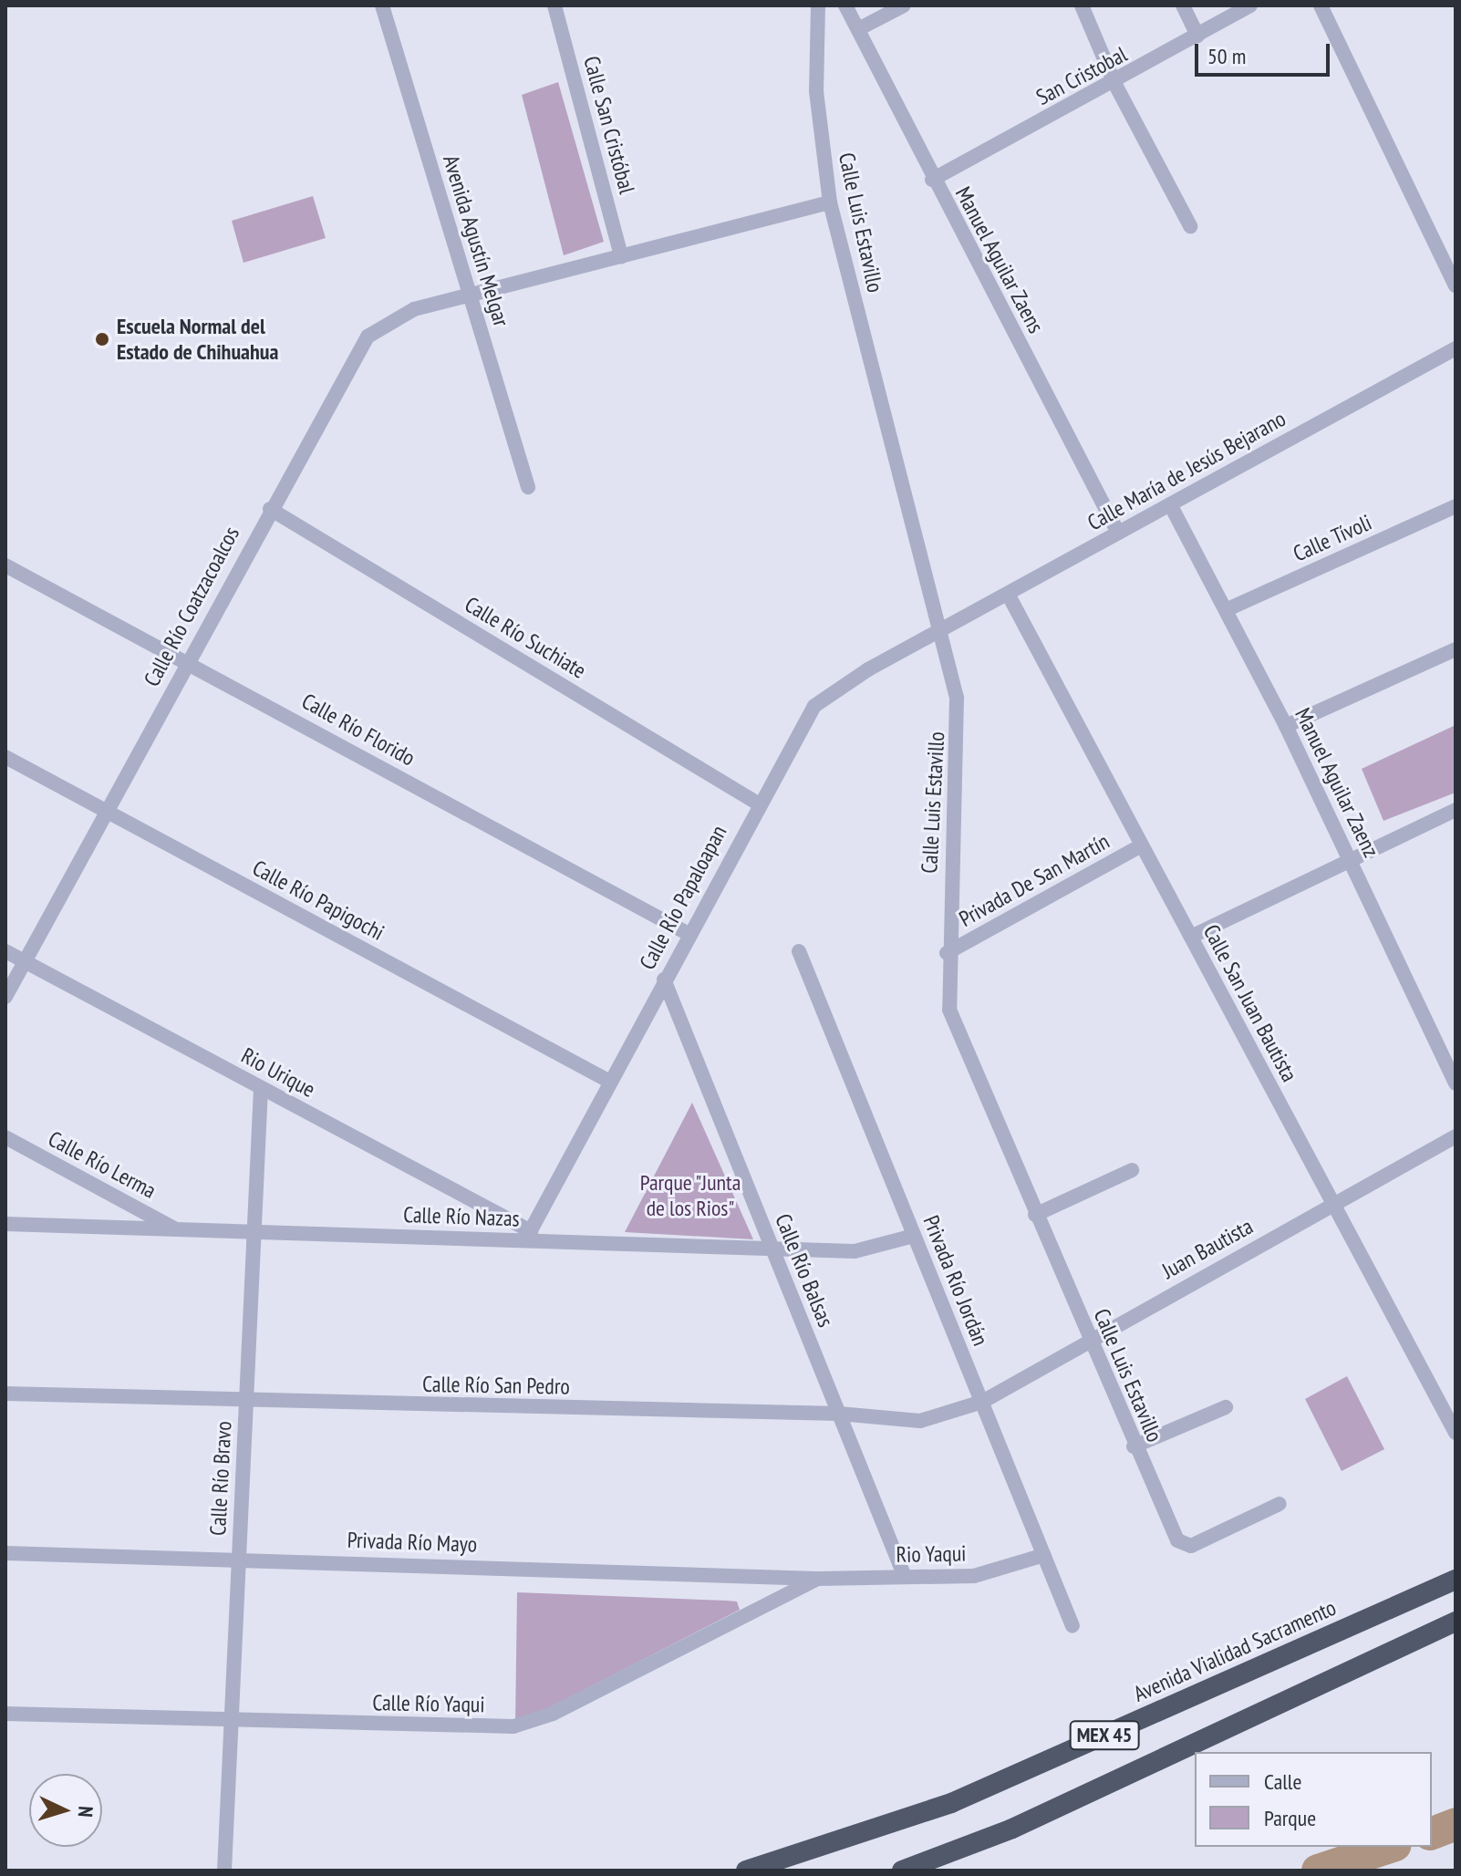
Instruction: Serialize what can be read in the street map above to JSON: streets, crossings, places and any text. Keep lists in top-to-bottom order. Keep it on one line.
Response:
{"streets":{"highway":["Avenida Vialidad Sacramento","MEX 45"],"street":["San Cristobal","Calle San Cristóbal","Calle Luis Estavillo","Avenida Agustín Melgar","Manuel Aguilar Zaens","Calle María de Jesús Bejarano","Calle Tívoli","Calle Río Coatzacoalcos","Calle Río Suchiate","Calle Río Florido","Manuel Aguilar Zaenz","Privada De San Martín","Calle Río Papaloapan","Calle Río Papigochi","Calle San Juan Bautista","Rio Urique","Calle Río Lerma","Calle Río Nazas","Juan Bautista","Calle Río Balsas","Privada Río Jordán","Calle Río San Pedro","Calle Río Bravo","Privada Río Mayo","Rio Yaqui","Calle Río Yaqui"]},"crossings":[["San Cristobal","Manuel Aguilar Zaens"],["Calle Luis Estavillo","Calle María de Jesús Bejarano"],["Calle Luis Estavillo","Privada De San Martín"],["Calle Luis Estavillo","Calle Río Papaloapan"],["Calle Luis Estavillo","Juan Bautista"],["Avenida Agustín Melgar","Calle Río Coatzacoalcos"],["Manuel Aguilar Zaens","Calle María de Jesús Bejarano"],["Calle María de Jesús Bejarano","Manuel Aguilar Zaenz"],["Calle María de Jesús Bejarano","Calle Río Papaloapan"],["Calle María de Jesús Bejarano","Calle San Juan Bautista"],["Calle Tívoli","Manuel Aguilar Zaenz"],["Calle Río Coatzacoalcos","Calle Río Suchiate"],["Calle Río Coatzacoalcos","Calle Río Florido"],["Calle Río Coatzacoalcos","Calle Río Papigochi"],["Calle Río Coatzacoalcos","Rio Urique"],["Calle Río Suchiate","Calle Río Papaloapan"],["Calle Río Florido","Calle Río Papaloapan"],["Privada De San Martín","Calle San Juan Bautista"],["Calle Río Papaloapan","Calle Río Papigochi"],["Calle Río Papaloapan","Rio Urique"],["Calle Río Papaloapan","Calle Río Nazas"],["Calle Río Papaloapan","Calle Río Balsas"],["Calle San Juan Bautista","Juan Bautista"],["Rio Urique","Calle Río Nazas"],["Rio Urique","Calle Río Bravo"],["Calle Río Lerma","Calle Río Nazas"],["Calle Río Nazas","Calle Río Balsas"],["Calle Río Nazas","Privada Río Jordán"],["Calle Río Nazas","Calle Río Bravo"],["Juan Bautista","Privada Río Jordán"],["Juan Bautista","Calle Río San Pedro"],["Calle Río Balsas","Calle Río San Pedro"],["Calle Río Balsas","Rio Yaqui"],["Privada Río Jordán","Calle Río San Pedro"],["Privada Río Jordán","Rio Yaqui"],["Calle Río San Pedro","Calle Río Bravo"],["Calle Río Bravo","Privada Río Mayo"],["Calle Río Bravo","Calle Río Yaqui"],["Privada Río Mayo","Rio Yaqui"],["Privada Río Mayo","Calle Río Yaqui"],["Rio Yaqui","Calle Río Yaqui"]],"parks":["Parque \"Junta de los Rios\""],"places":["Escuela Normal del Estado de Chihuahua"],"legend":["Calle","Parque"],"scale_bar":"50 m","north":"right"}
